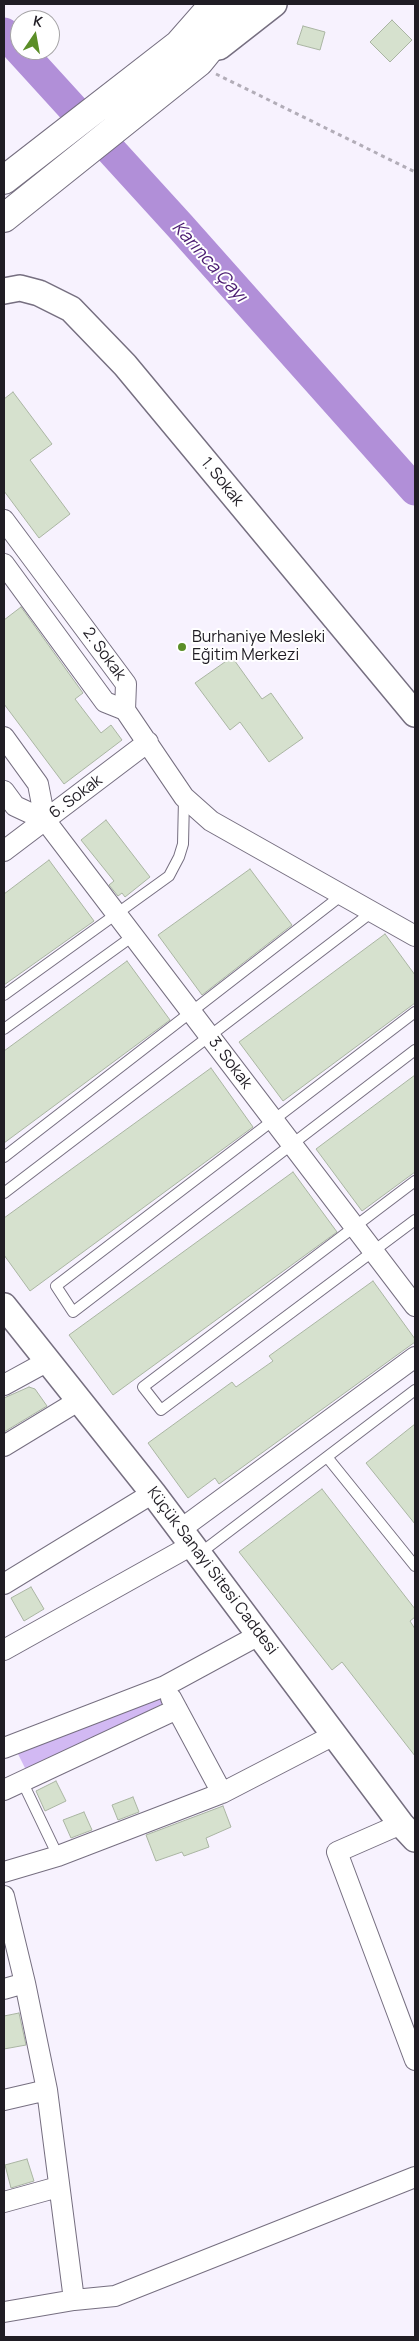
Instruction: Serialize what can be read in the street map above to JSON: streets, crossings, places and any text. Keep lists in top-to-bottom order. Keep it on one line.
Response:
{"streets":{"street":["1. Sokak","2. Sokak","6. Sokak","3. Sokak","Küçük Sanayi Sitesi Caddesi"]},"crossings":[["6. Sokak","3. Sokak"]],"water":["Karınca Çayı"],"places":["Burhaniye Mesleki Eğitim Merkezi"],"north":"top"}
